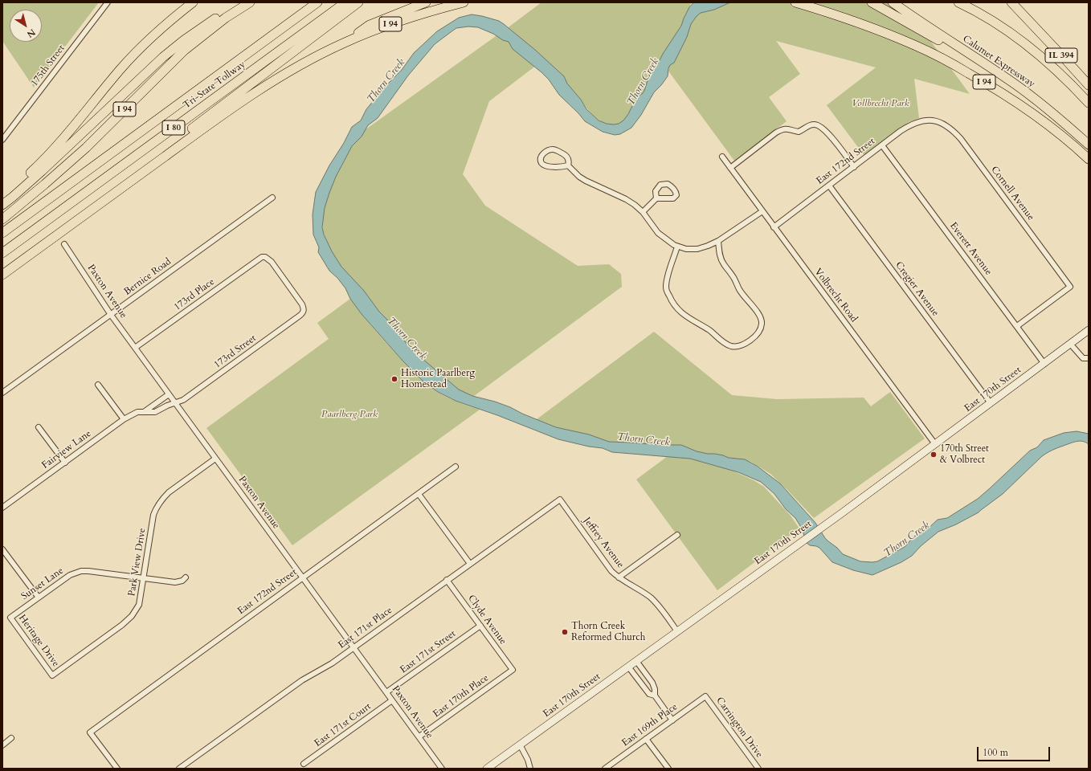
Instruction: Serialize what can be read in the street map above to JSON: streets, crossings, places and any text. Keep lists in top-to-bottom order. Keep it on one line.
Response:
{"streets":{"highway":["I 94","IL 394","Calumet Expressway","Tri-State Tollway","I 80"],"street":["175th Street","East 172nd Street","Cornell Avenue","Everett Avenue","Bernice Road","Cregier Avenue","Paxton Avenue","173rd Place","Volbrecht Road","173rd Street","East 170th Street","Fairview Lane","Jeffrey Avenue","Park View Drive","Sunset Lane","Clyde Avenue","East 171st Place","Heritage Drive","East 171st Street","East 170th Place","East 171st Court","East 169th Place","Carrington Drive"]},"crossings":[["East 172nd Street","Cornell Avenue"],["East 172nd Street","Everett Avenue"],["East 172nd Street","Cregier Avenue"],["East 172nd Street","Paxton Avenue"],["East 172nd Street","Volbrecht Road"],["Cornell Avenue","Everett Avenue"],["Everett Avenue","East 170th Street"],["Bernice Road","Paxton Avenue"],["Cregier Avenue","East 170th Street"],["Paxton Avenue","173rd Place"],["Paxton Avenue","173rd Street"],["Paxton Avenue","Fairview Lane"],["Paxton Avenue","Park View Drive"],["Paxton Avenue","East 171st Place"],["Paxton Avenue","East 171st Street"],["Paxton Avenue","East 170th Place"],["Paxton Avenue","East 171st Court"],["173rd Place","173rd Street"],["Volbrecht Road","East 170th Street"],["173rd Street","Fairview Lane"],["East 170th Street","Jeffrey Avenue"],["Jeffrey Avenue","East 171st Place"],["Park View Drive","Sunset Lane"],["Park View Drive","Heritage Drive"],["Sunset Lane","Heritage Drive"],["Clyde Avenue","East 171st Place"],["Clyde Avenue","East 171st Street"],["Clyde Avenue","East 170th Place"],["East 169th Place","Carrington Drive"]],"water":["Thorn Creek"],"parks":["Vollbrecht Park","Paarlberg Park"],"places":["Historic Paarlberg Homestead","170th Street & Volbrect","Thorn Creek Reformed Church"],"scale_bar":"100 m","north":"bottom right"}
